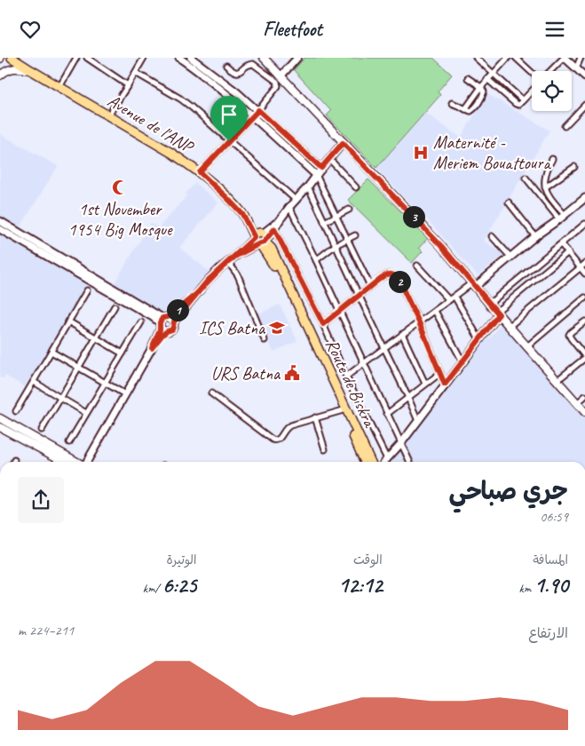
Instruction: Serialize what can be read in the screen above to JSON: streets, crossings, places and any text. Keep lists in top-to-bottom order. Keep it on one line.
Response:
{"streets":{"main road":["Avenue de l'ANP","Route de Biskra"]},"crossings":[["Avenue de l'ANP","Route de Biskra"]],"places":{"hospital":["Maternité - Meriem Bouattoura"],"mosque":["1st November 1954 Big Mosque"],"school or university":["ICS Batna"],"public building":["URS Batna"]},"page":{"header":"Fleetfoot","pins":["3","2","1"],"heading":["جري صباحي","06:59"],"stats":[["المسافة","1.90 km"],["الوقت","12:12"],["الوتيرة","6:25 /km"]],"chart":["الارتفاع","211–224 m"]}}
